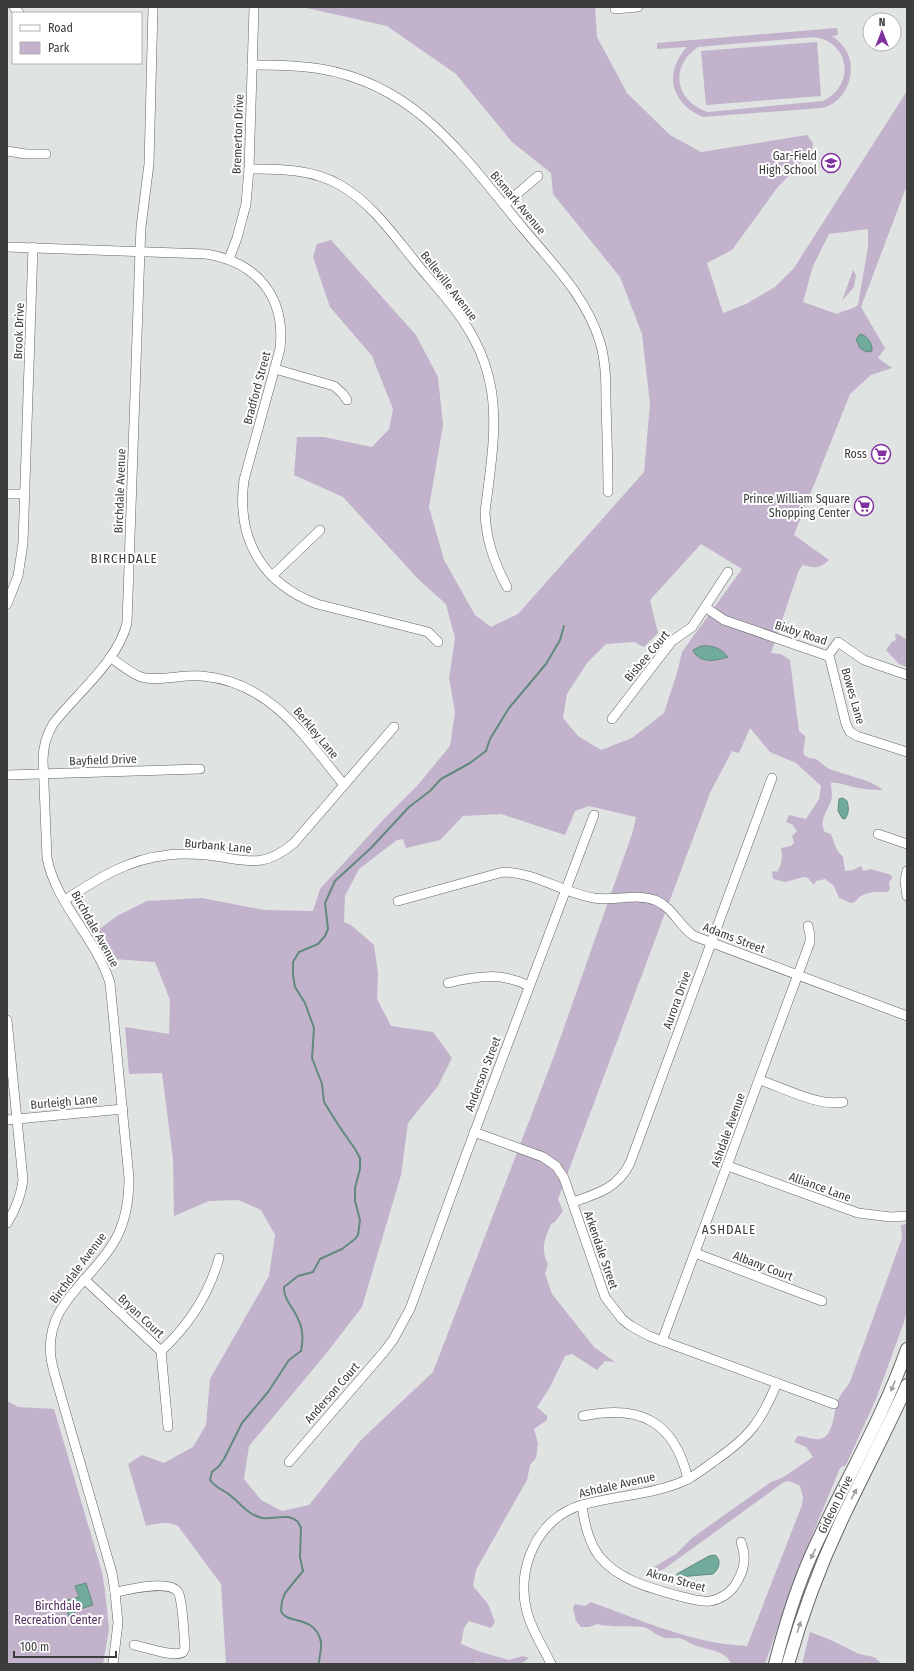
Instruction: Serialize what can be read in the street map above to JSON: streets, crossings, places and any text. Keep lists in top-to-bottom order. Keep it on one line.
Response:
{"streets":{"main road":["Gideon Drive"],"street":["Bremerton Drive","Bismark Avenue","Belleville Avenue","Brook Drive","Bradford Street","Birchdale Avenue","Bixby Road","Bisbee Court","Bowes Lane","Berkley Lane","Bayfield Drive","Burbank Lane","Adams Street","Aurora Drive","Anderson Street","Burleigh Lane","Ashdale Avenue","Alliance Lane","Arkendale Street","Albany Court","Bryan Court","Anderson Court","Akron Street"]},"crossings":[["Bremerton Drive","Bismark Avenue"],["Bremerton Drive","Belleville Avenue"],["Bremerton Drive","Bradford Street"],["Brook Drive","Bradford Street"],["Bradford Street","Birchdale Avenue"],["Birchdale Avenue","Berkley Lane"],["Birchdale Avenue","Bayfield Drive"],["Birchdale Avenue","Burbank Lane"],["Birchdale Avenue","Burleigh Lane"],["Birchdale Avenue","Bryan Court"],["Bixby Road","Bisbee Court"],["Bixby Road","Bowes Lane"],["Berkley Lane","Burbank Lane"],["Adams Street","Aurora Drive"],["Adams Street","Anderson Street"],["Adams Street","Ashdale Avenue"],["Aurora Drive","Arkendale Street"],["Anderson Street","Arkendale Street"],["Anderson Street","Anderson Court"],["Ashdale Avenue","Alliance Lane"],["Ashdale Avenue","Arkendale Street"],["Ashdale Avenue","Albany Court"],["Ashdale Avenue","Akron Street"]],"districts":["BIRCHDALE","ASHDALE"],"parks":["Birchdale Recreation Center"],"places":{"school or university":["Gar-Field High School"],"supermarket":["Ross","Prince William Square Shopping Center"]},"legend":["Road","Park"],"scale_bar":"100 m","north":"top"}
